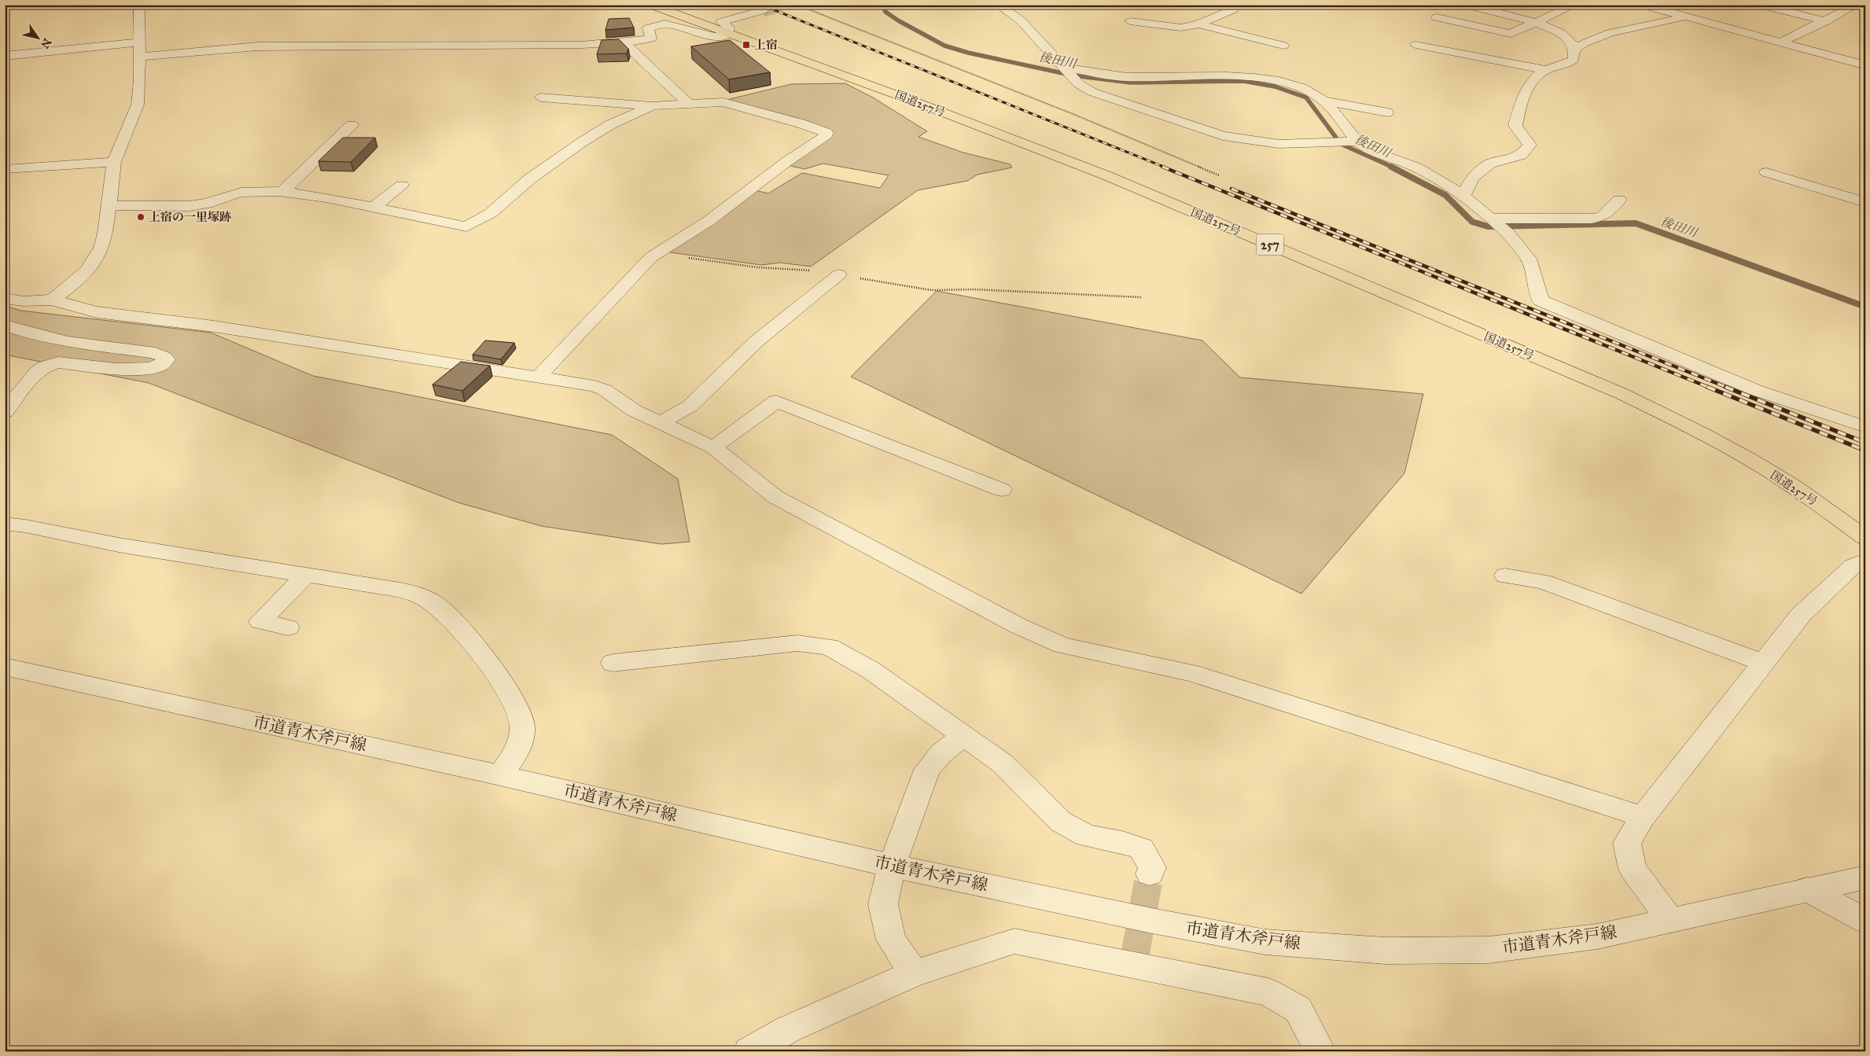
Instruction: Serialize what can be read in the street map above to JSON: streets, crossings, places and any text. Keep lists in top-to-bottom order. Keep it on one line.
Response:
{"streets":{"highway":["国道257号","257"],"street":["市道青木斧戸線"]},"water":["後田川"],"places":{"transit":["上宿"],"other":["上宿の一里塚跡"]},"north":"bottom right"}
